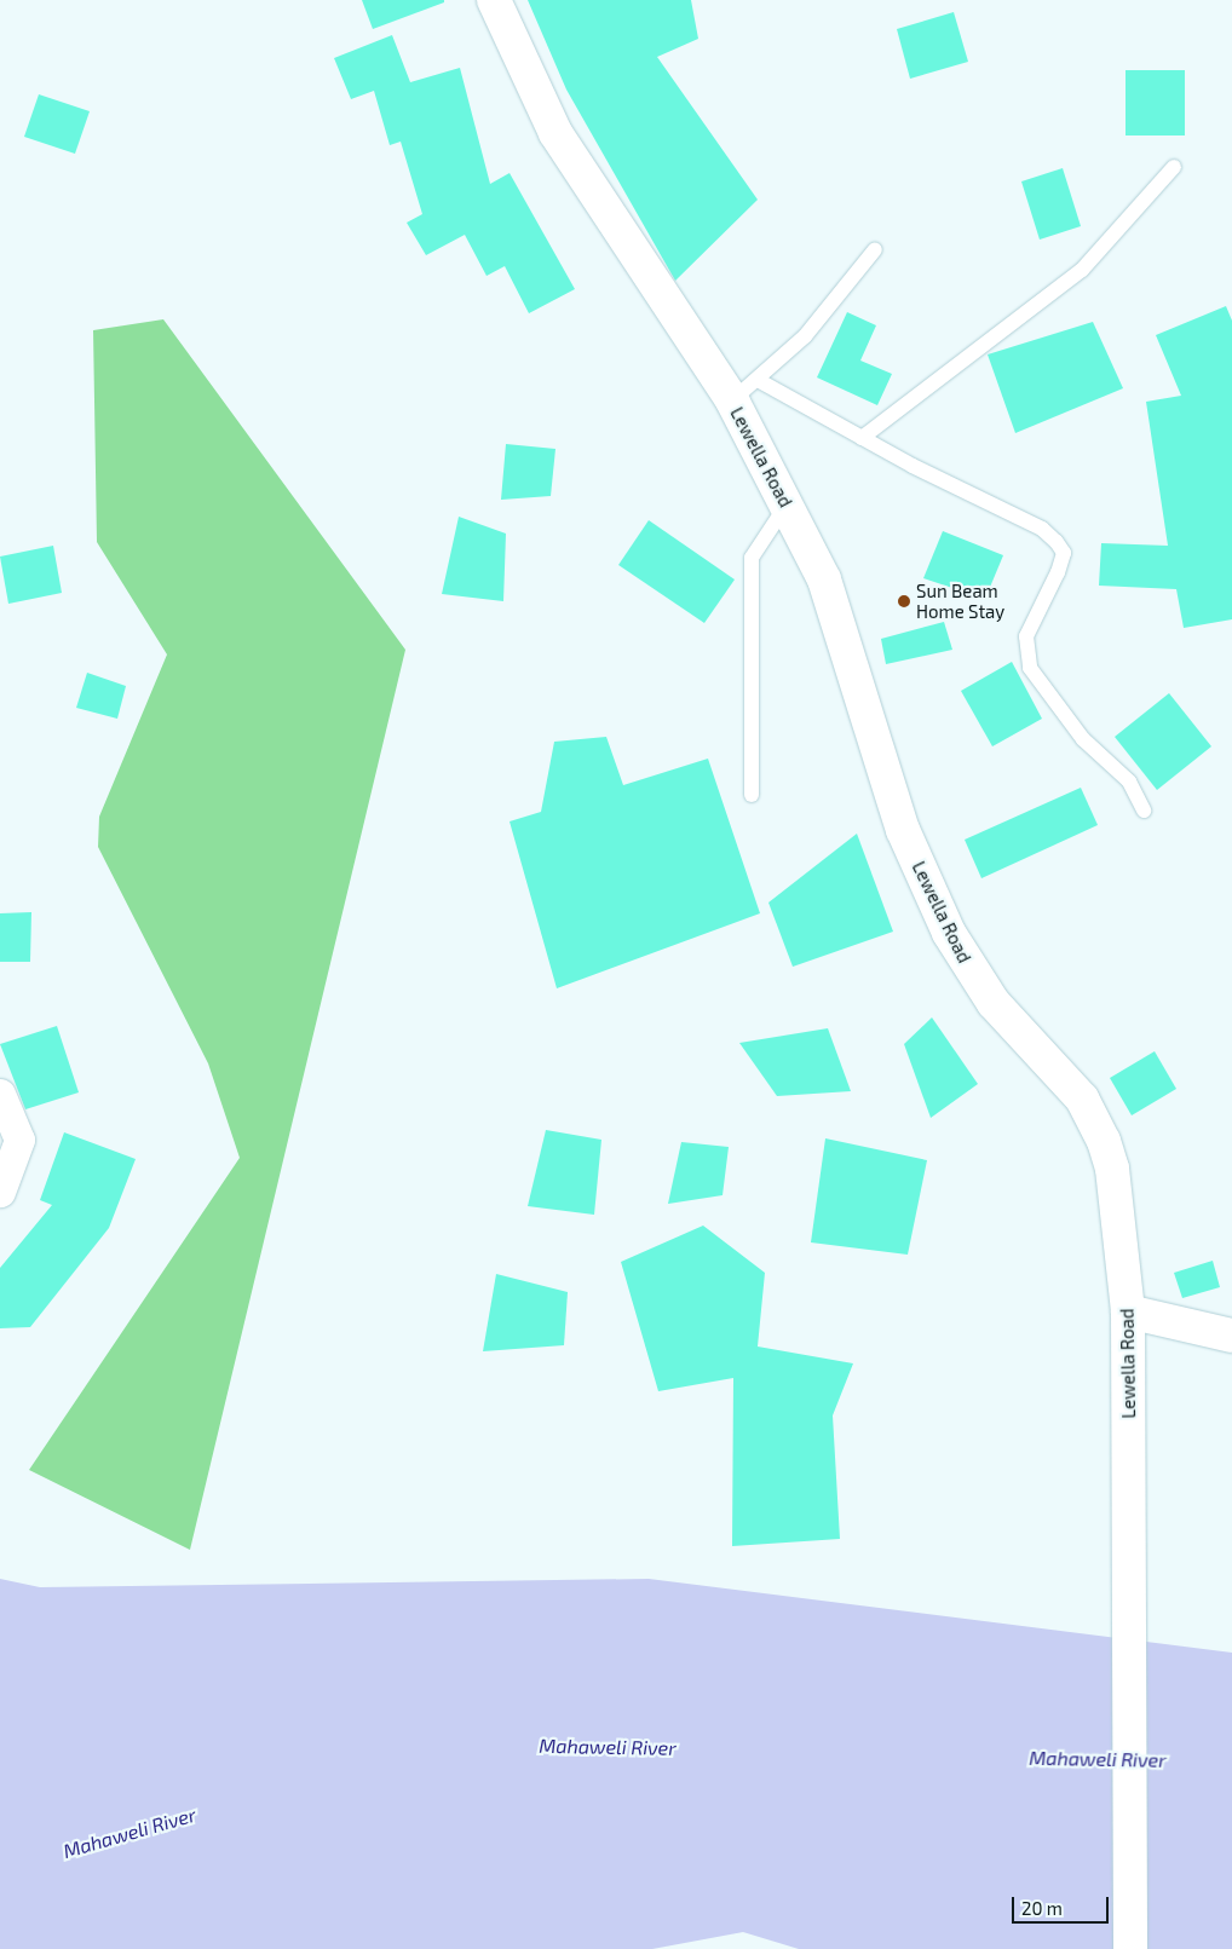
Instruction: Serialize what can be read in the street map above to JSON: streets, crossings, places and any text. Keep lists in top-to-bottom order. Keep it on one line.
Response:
{"streets":{"main road":["Lewella Road"]},"water":["Mahaweli River"],"places":["Sun Beam Home Stay"],"scale_bar":"20 m"}
